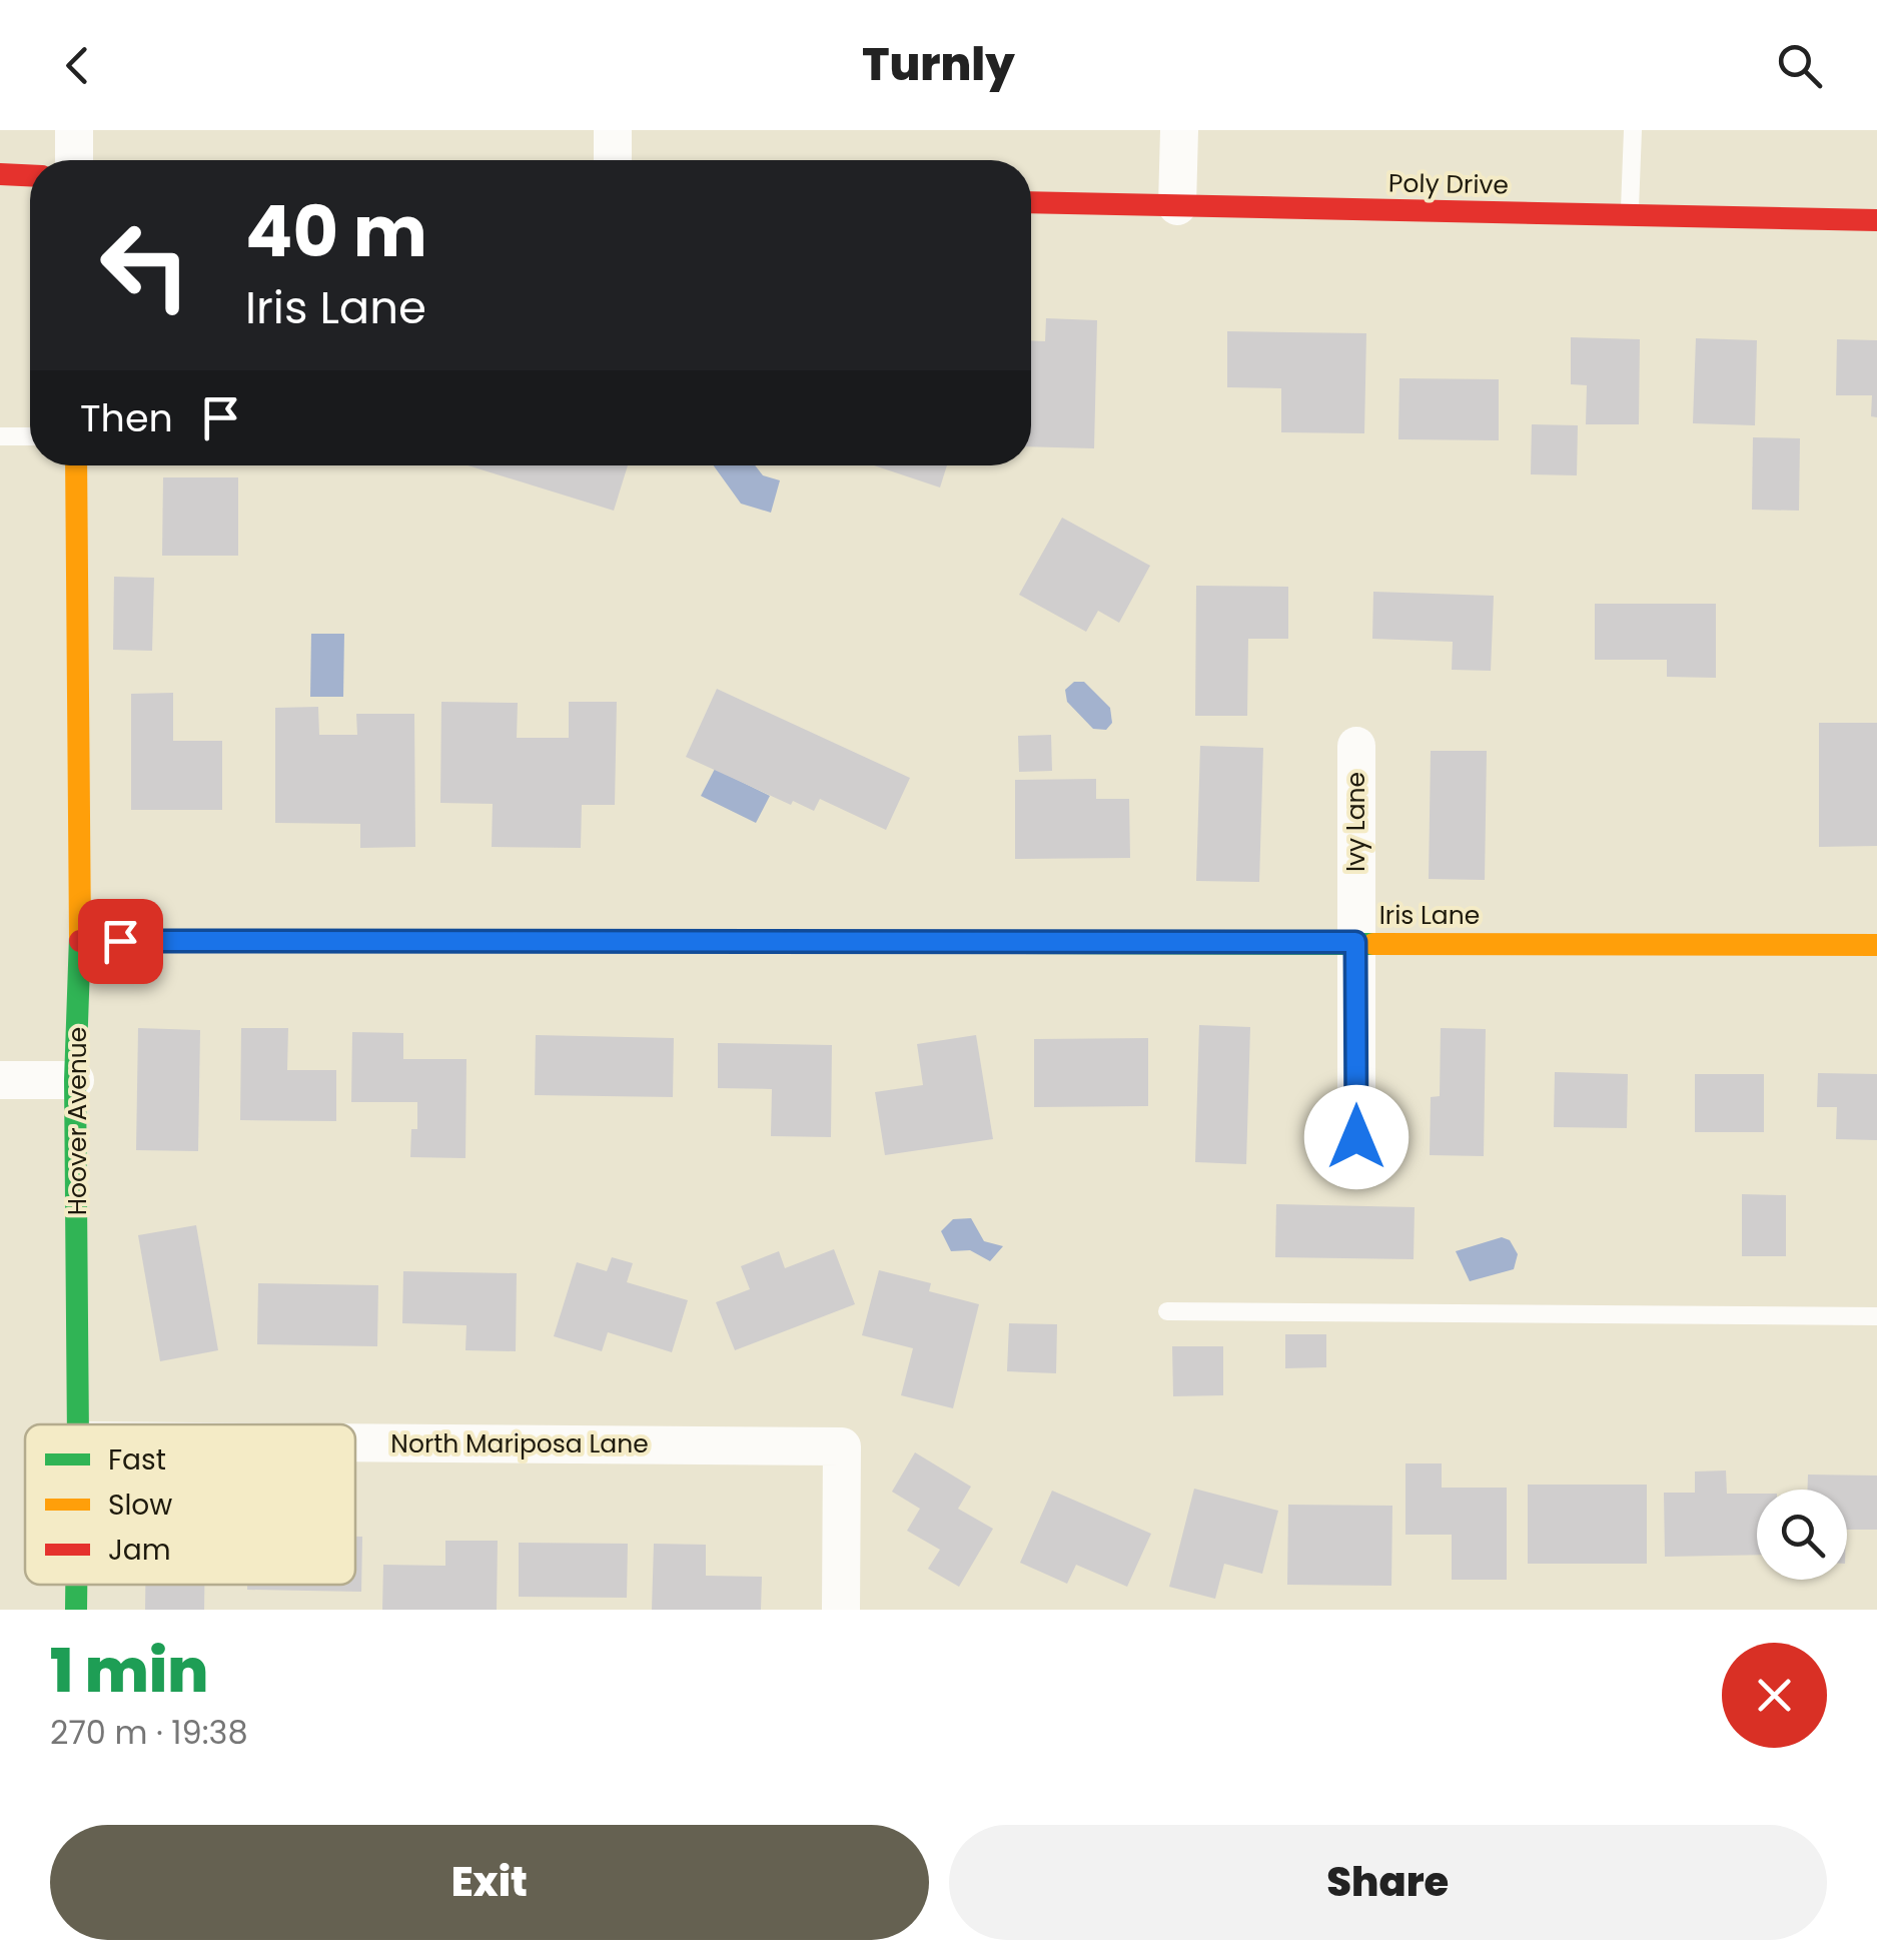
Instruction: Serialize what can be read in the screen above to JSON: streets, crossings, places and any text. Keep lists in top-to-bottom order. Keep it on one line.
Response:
{"streets":{"street":["Poly Drive","Ivy Lane","Iris Lane","Hoover Avenue","North Mariposa Lane"]},"crossings":[["Ivy Lane","Iris Lane"],["Iris Lane","Hoover Avenue"]],"legend":["Fast","Slow","Jam"],"page":{"header":"Turnly","turn":["40 m","Iris Lane"],"then":"Then","heading":["1 min","270 m · 19:38"],"buttons":["Exit","Share"]}}
